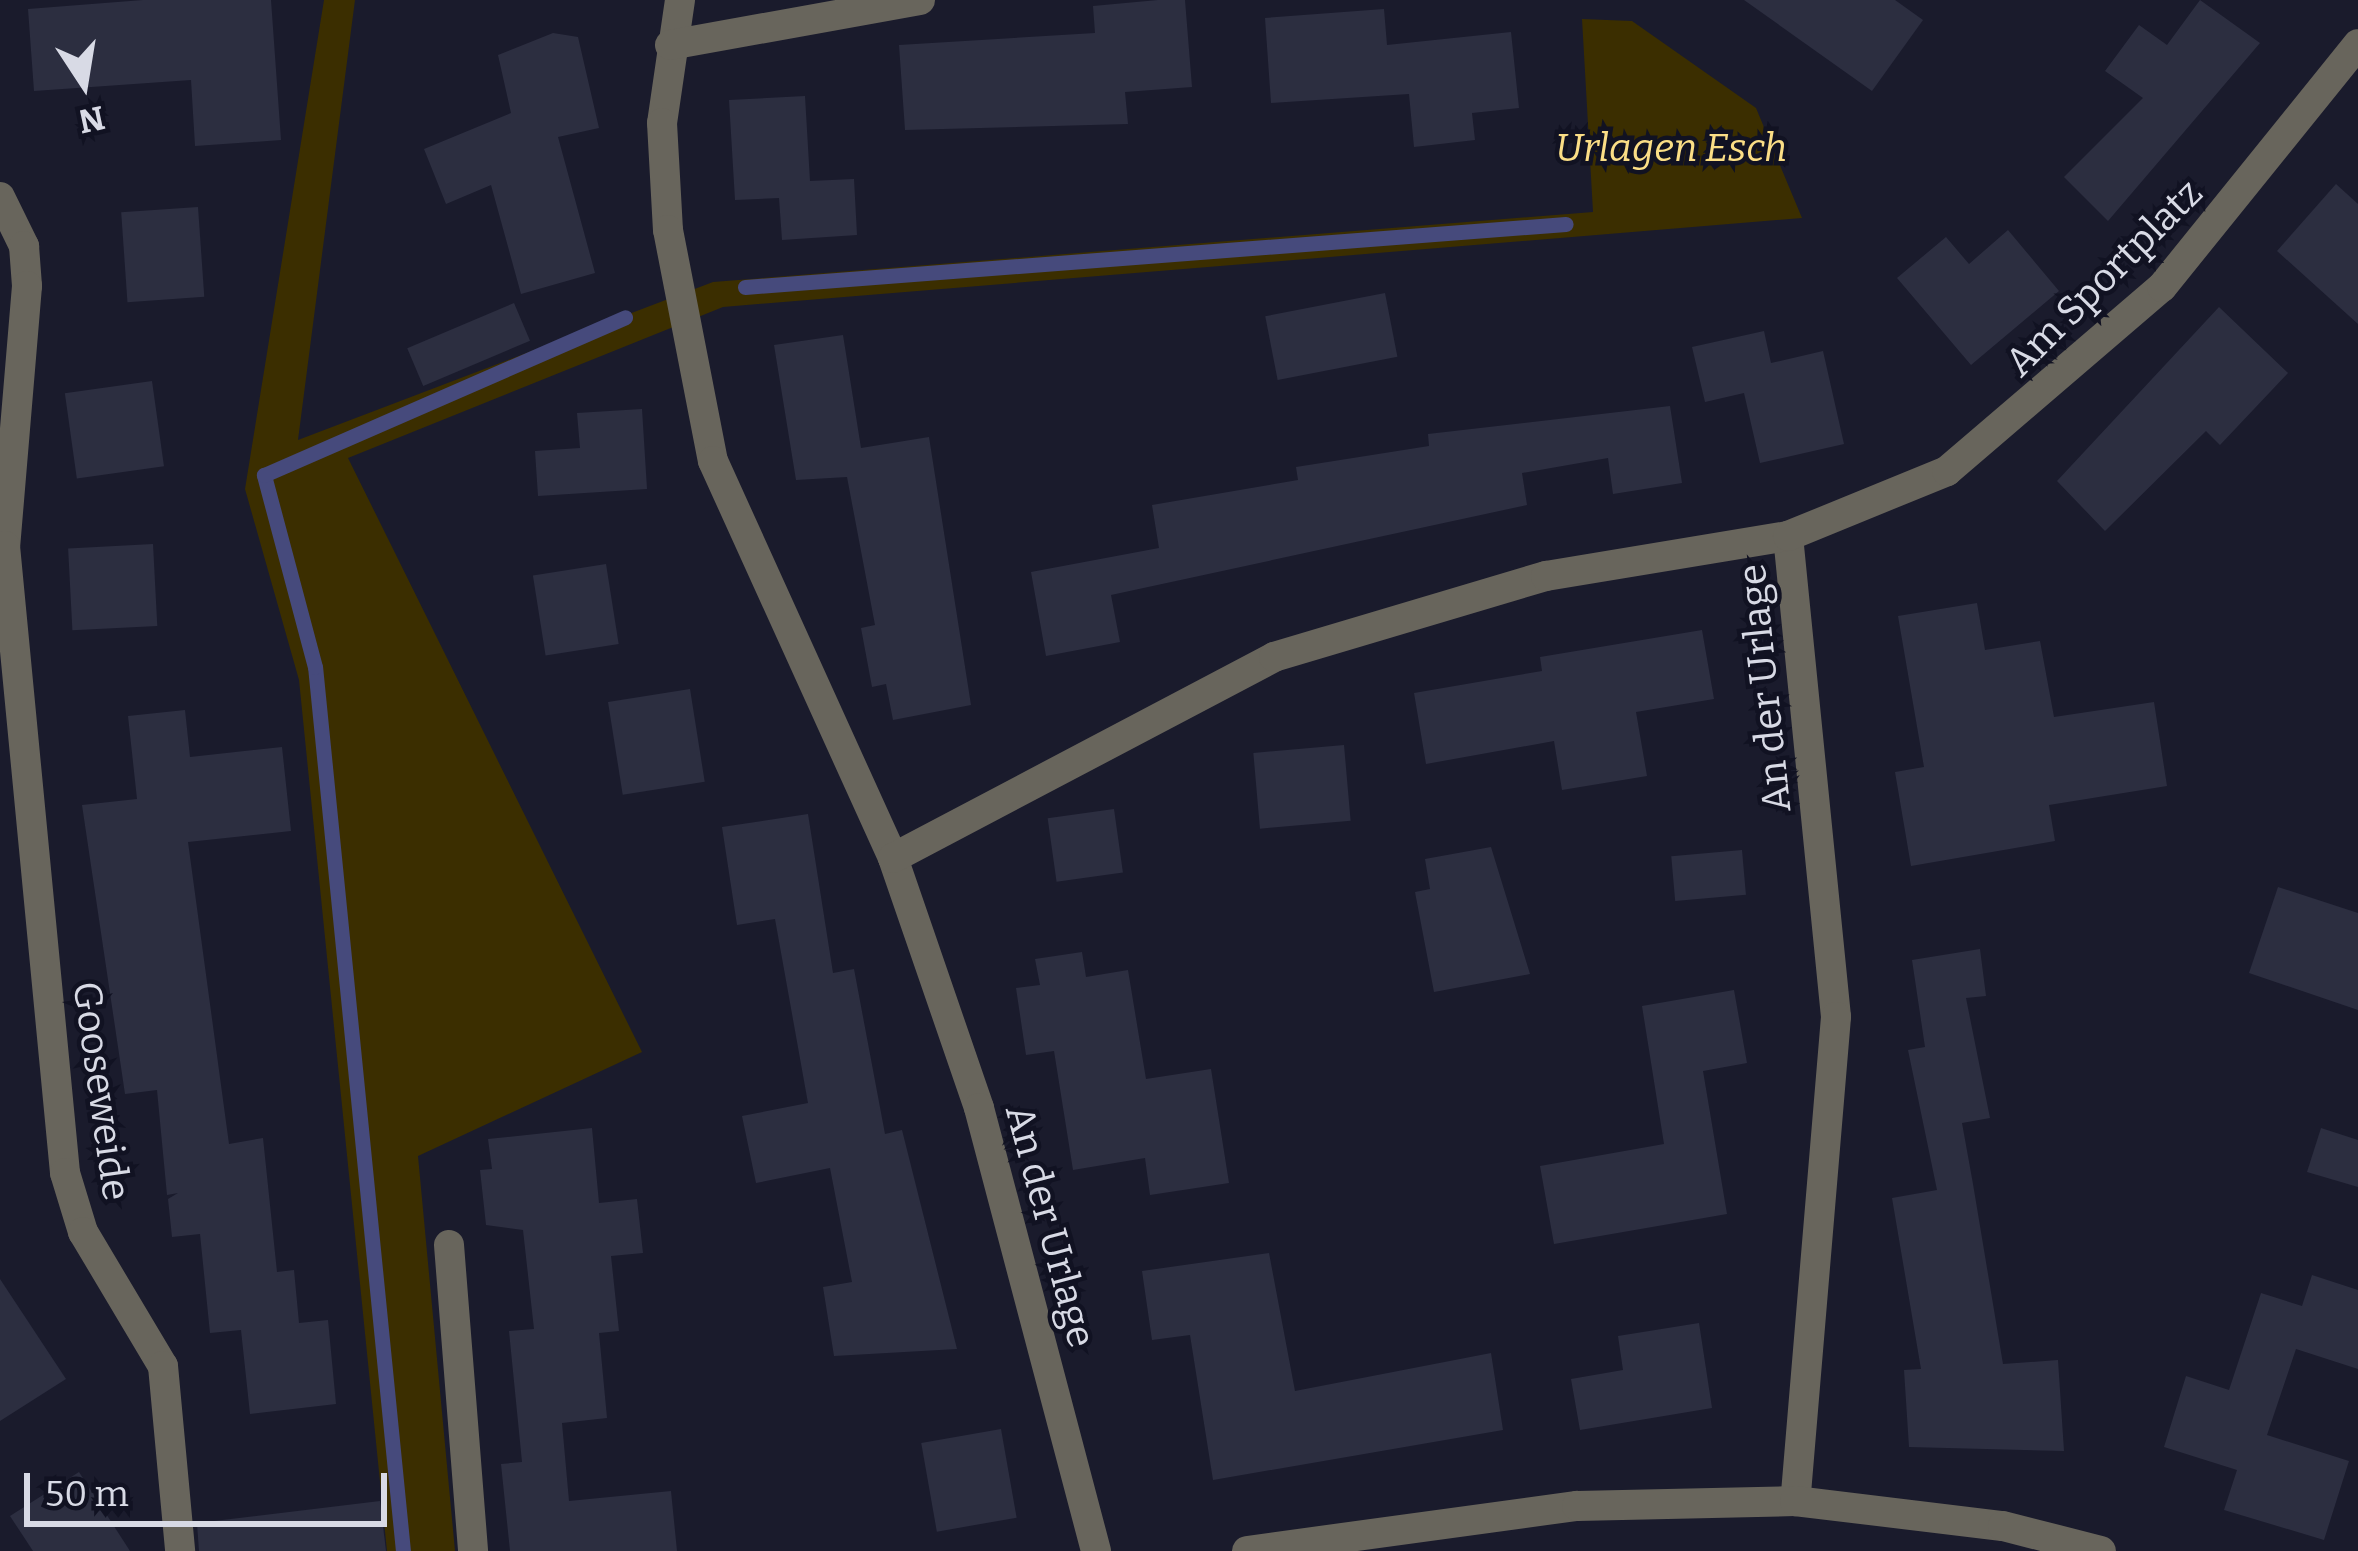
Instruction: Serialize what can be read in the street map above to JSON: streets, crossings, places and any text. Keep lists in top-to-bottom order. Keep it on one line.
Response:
{"streets":{"street":["Am Sportplatz","An der Urlage","Gooseweide"]},"crossings":[["Am Sportplatz","An der Urlage"]],"parks":["Urlagen Esch"],"scale_bar":"50 m","north":"bottom"}
